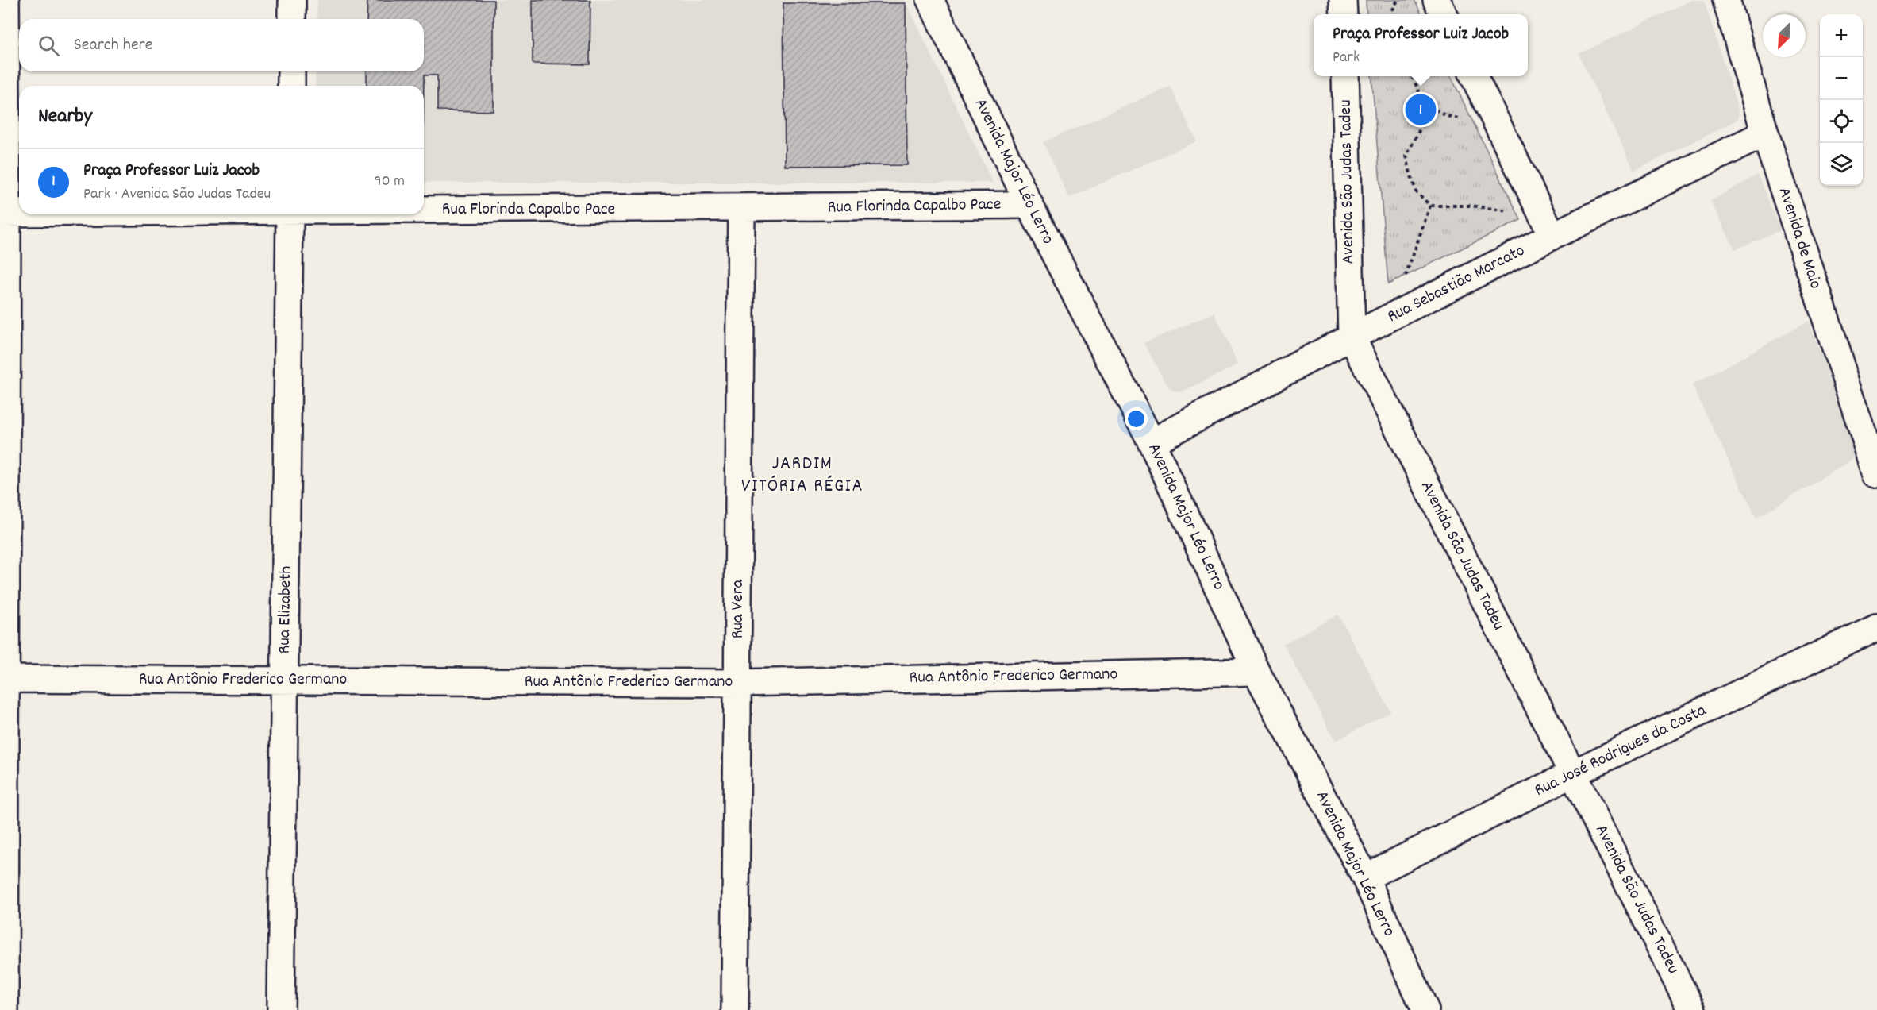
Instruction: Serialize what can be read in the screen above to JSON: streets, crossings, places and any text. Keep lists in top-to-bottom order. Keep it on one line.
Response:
{"streets":{"street":["Avenida Major Léo Lerro","Avenida São Judas Tadeu","Rua Florinda Capalbo Pace","Avenida de Maio","Rua Sebastião Marcato","Rua Vera","Rua Elizabeth","Rua Antônio Frederico Germano","Rua José Rodrigues da Costa"]},"crossings":[["Avenida Major Léo Lerro","Rua Florinda Capalbo Pace"],["Avenida Major Léo Lerro","Rua Sebastião Marcato"],["Avenida Major Léo Lerro","Rua Antônio Frederico Germano"],["Avenida Major Léo Lerro","Rua José Rodrigues da Costa"],["Avenida São Judas Tadeu","Rua Sebastião Marcato"],["Avenida São Judas Tadeu","Rua José Rodrigues da Costa"],["Rua Florinda Capalbo Pace","Rua Vera"],["Avenida de Maio","Rua Sebastião Marcato"],["Rua Vera","Rua Antônio Frederico Germano"],["Rua Elizabeth","Rua Antônio Frederico Germano"]],"districts":["JARDIM VITÓRIA RÉGIA"],"north":"bottom left","page":{"map_buttons":["+","−"],"popup":["Praça Professor Luiz Jacob","Park"],"search":"Search here","heading":"Nearby","pins":"1","list":[{"mark":"1","name":"Praça Professor Luiz Jacob","note":"Park · Avenida São Judas Tadeu","value":"90 m"}]}}
